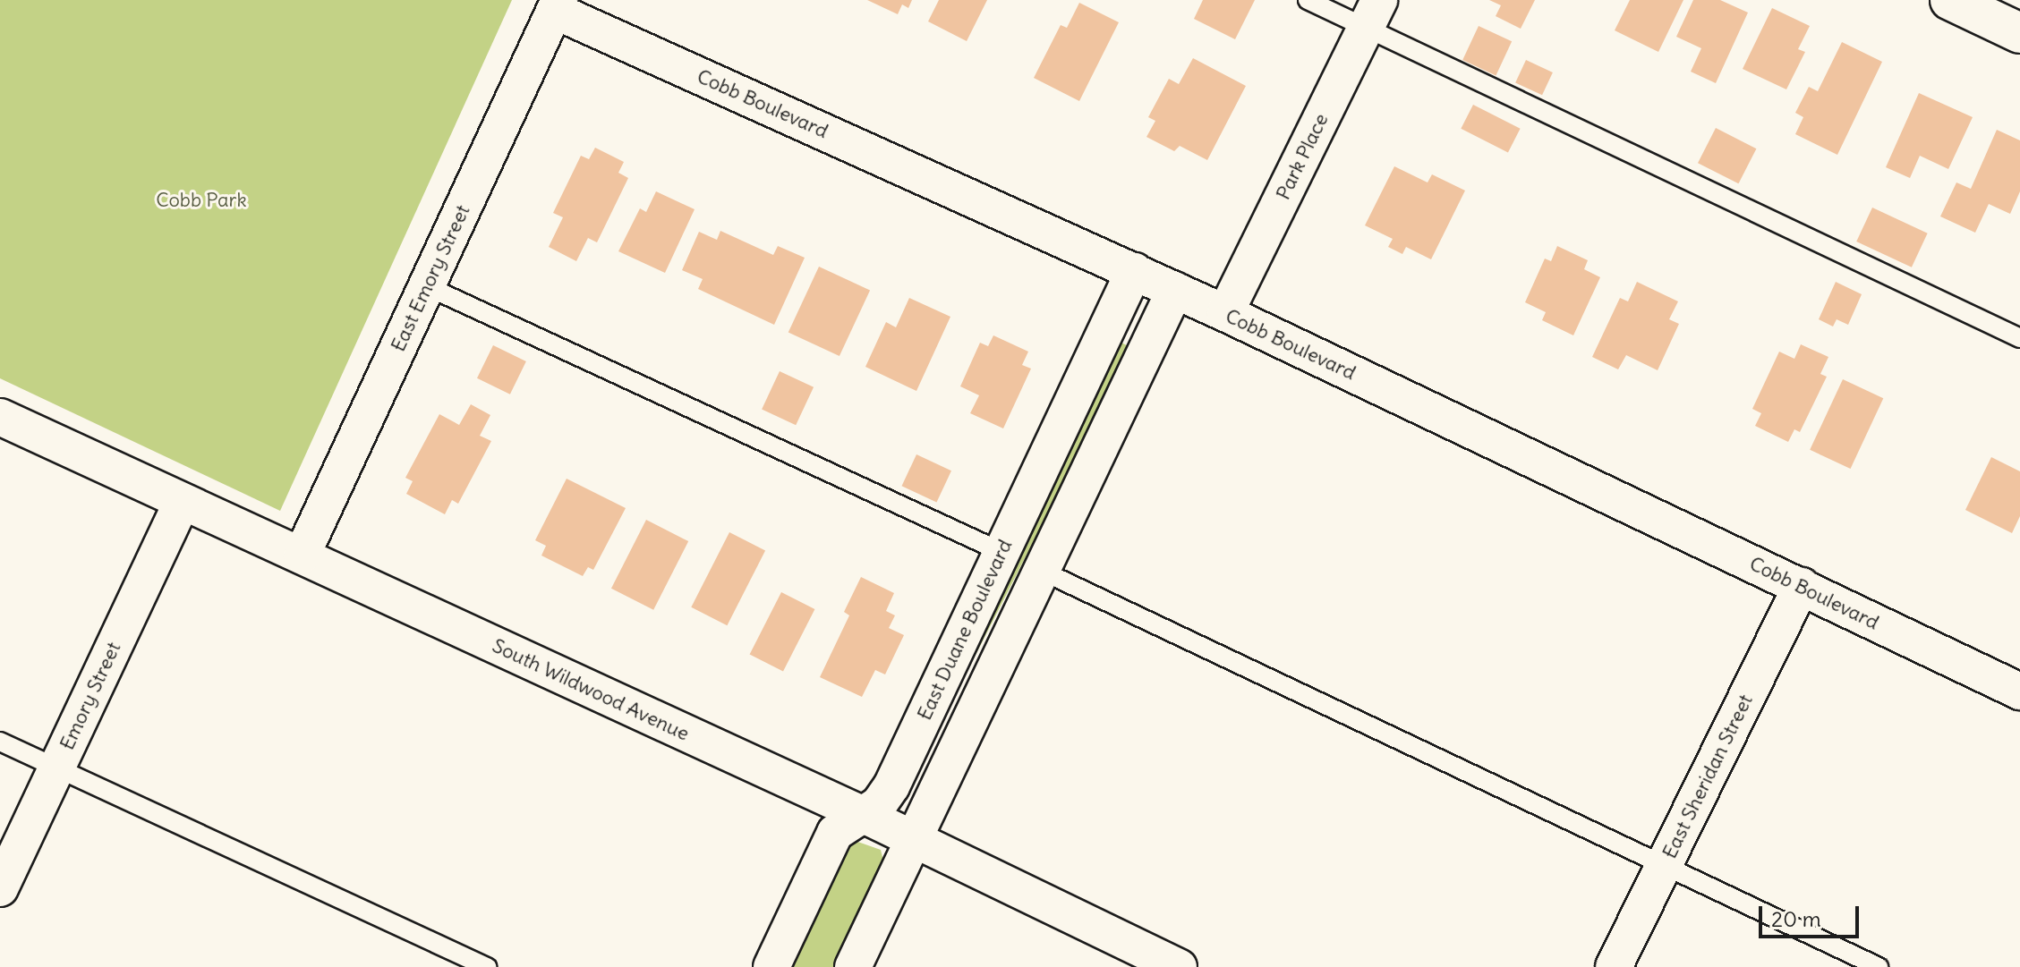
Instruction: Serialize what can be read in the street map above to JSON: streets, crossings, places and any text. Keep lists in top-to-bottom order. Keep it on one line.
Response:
{"streets":{"street":["Cobb Boulevard","Park Place","East Emory Street","East Duane Boulevard","South Wildwood Avenue","Emory Street","East Sheridan Street"]},"crossings":[["Cobb Boulevard","Park Place"],["Cobb Boulevard","East Emory Street"],["Cobb Boulevard","East Duane Boulevard"],["Cobb Boulevard","East Sheridan Street"],["East Emory Street","South Wildwood Avenue"],["East Duane Boulevard","South Wildwood Avenue"],["South Wildwood Avenue","Emory Street"]],"parks":["Cobb Park"],"scale_bar":"20 m"}
